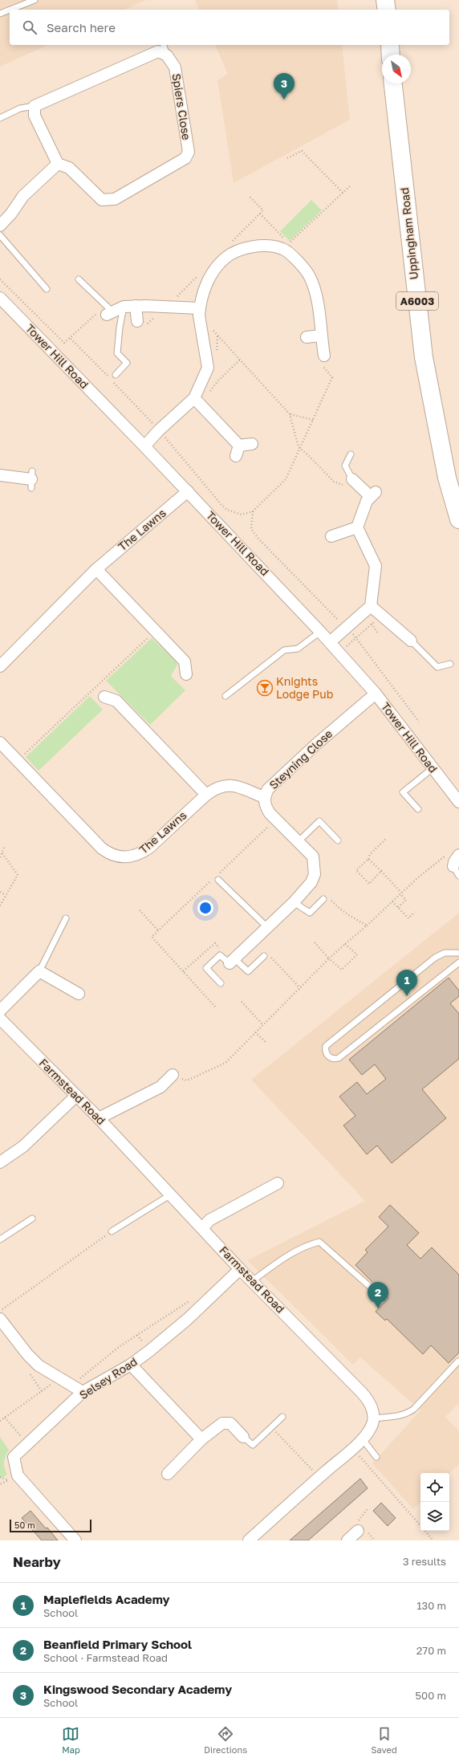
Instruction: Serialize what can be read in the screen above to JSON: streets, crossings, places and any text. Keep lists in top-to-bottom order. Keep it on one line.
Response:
{"streets":{"highway":["Uppingham Road","A6003"],"street":["Spiers Close","Tower Hill Road","The Lawns","Steyning Close","Farmstead Road","Selsey Road"]},"crossings":[["Tower Hill Road","The Lawns"],["Tower Hill Road","Steyning Close"],["The Lawns","Steyning Close"],["Farmstead Road","Selsey Road"]],"places":{"bar":["Knights Lodge Pub"]},"scale_bar":"50 m","north":"bottom right","page":{"search":"Search here","pins":["3","1","2"],"scale":"50 m","heading":["Nearby","3 results"],"list":[{"mark":"1","name":"Maplefields Academy","note":"School","value":"130 m"},{"mark":"2","name":"Beanfield Primary School","note":"School · Farmstead Road","value":"270 m"},{"mark":"3","name":"Kingswood Secondary Academy","note":"School","value":"500 m"}],"nav":["Map","Directions","Saved"]}}
